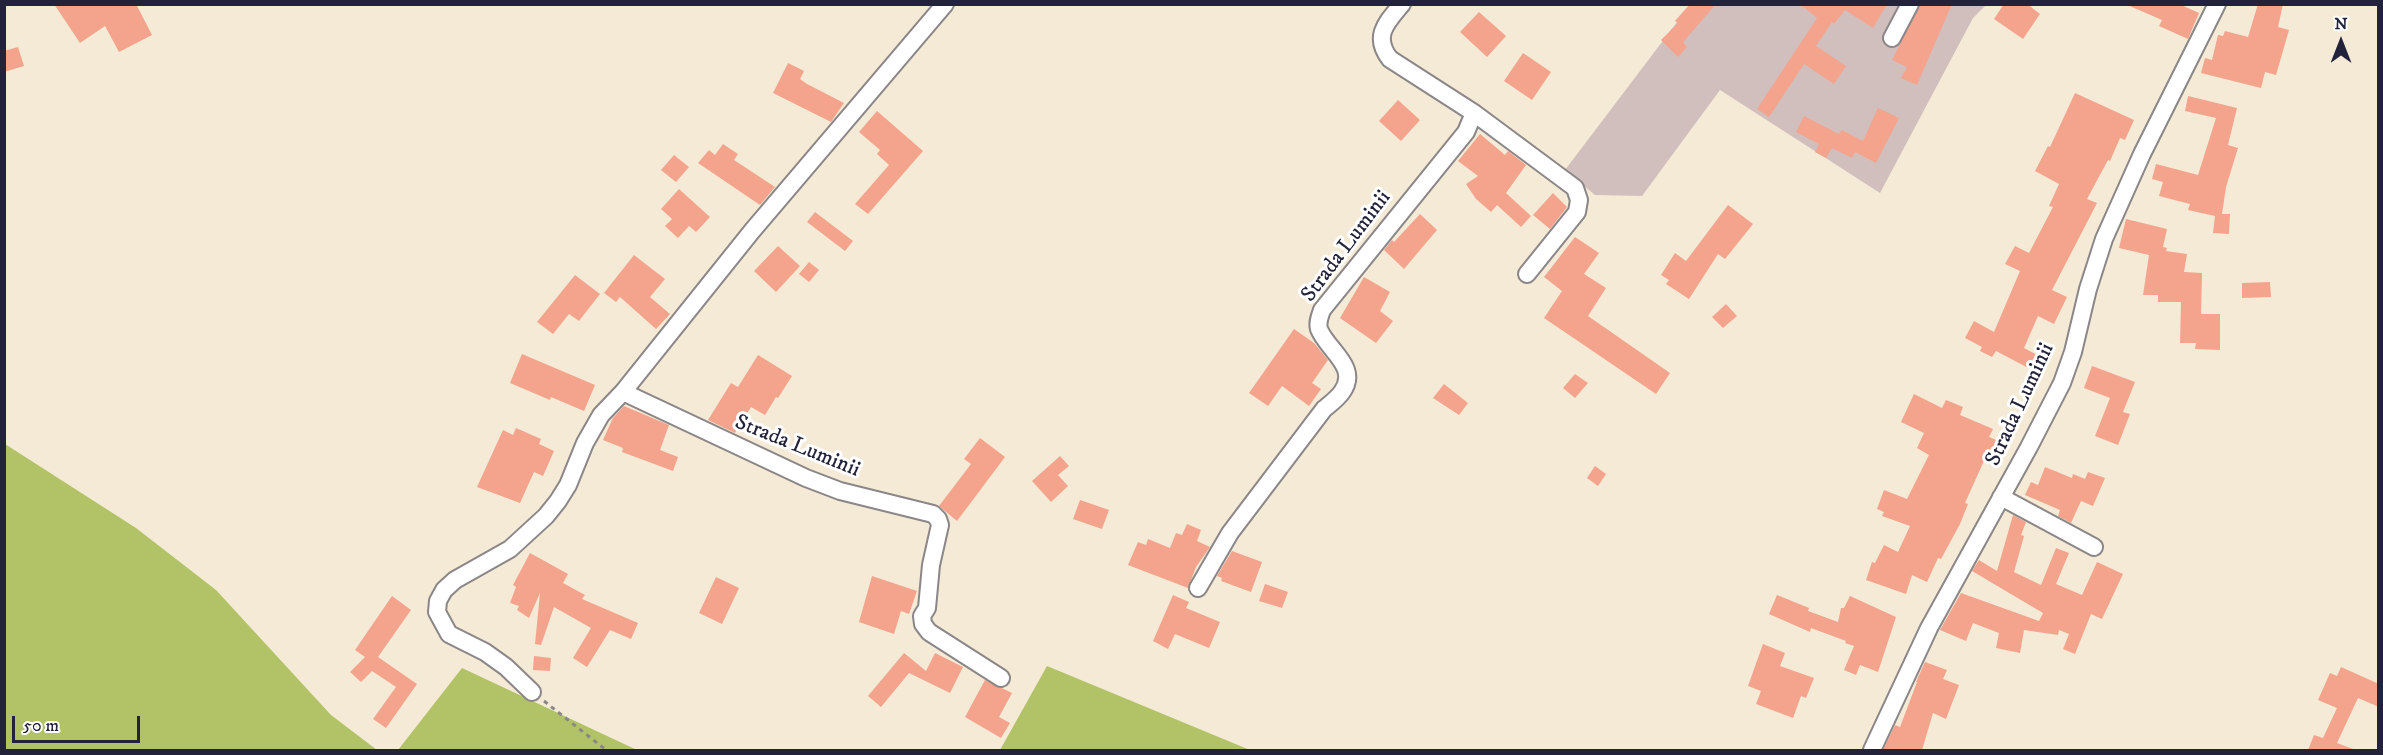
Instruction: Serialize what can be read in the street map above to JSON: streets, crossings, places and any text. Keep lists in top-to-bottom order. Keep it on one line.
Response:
{"streets":{"street":["Strada Luminii"]},"scale_bar":"50 m","north":"top"}
